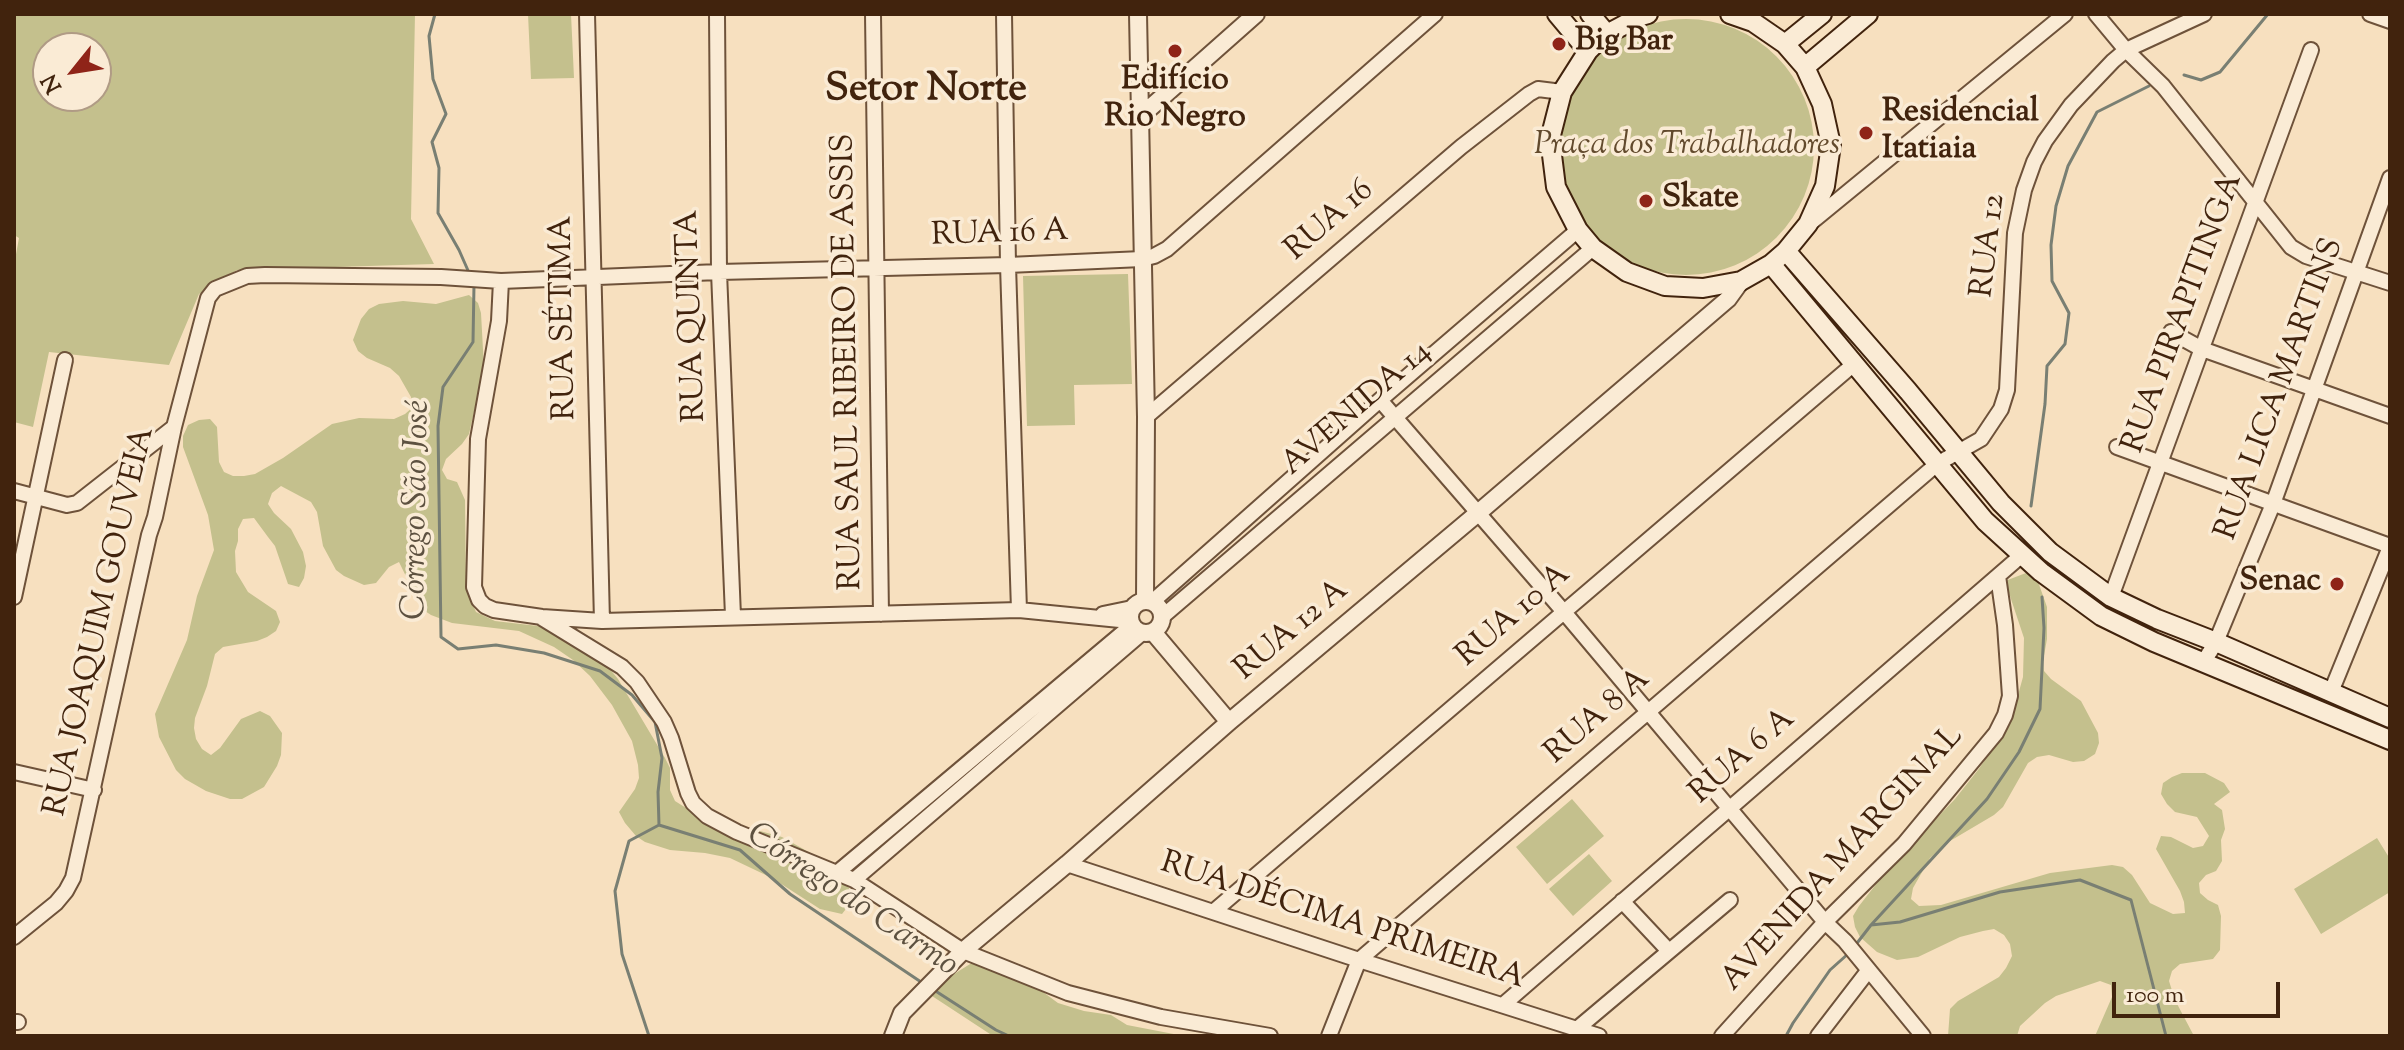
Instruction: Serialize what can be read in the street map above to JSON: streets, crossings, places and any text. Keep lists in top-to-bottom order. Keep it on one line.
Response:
{"streets":{"street":["RUA 16","RUA 16 A","RUA 12","RUA PIRAPITINGA","RUA QUINTA","RUA SÉTIMA","RUA SAUL RIBEIRO DE ASSIS","RUA LICA MARTINS","AVENIDA 14","RUA 10 A","RUA JOAQUIM GOUVEIA","RUA 12 A","RUA 8 A","RUA 6 A","AVENIDA MARGINAL","RUA DÉCIMA PRIMEIRA"]},"crossings":[["RUA 16 A","RUA QUINTA"],["RUA 16 A","RUA SÉTIMA"],["RUA 16 A","RUA SAUL RIBEIRO DE ASSIS"],["RUA 16 A","RUA JOAQUIM GOUVEIA"],["RUA 12","RUA 8 A"],["RUA 10 A","RUA DÉCIMA PRIMEIRA"],["RUA 12 A","RUA DÉCIMA PRIMEIRA"],["RUA 8 A","RUA DÉCIMA PRIMEIRA"],["RUA 6 A","AVENIDA MARGINAL"],["RUA 6 A","RUA DÉCIMA PRIMEIRA"]],"districts":["Setor Norte"],"water":["Córrego São José","Córrego do Carmo"],"parks":["Praça dos Trabalhadores"],"places":["Big Bar","Edifício Rio Negro","Residencial Itatiaia","Skate","Senac"],"scale_bar":"100 m","north":"bottom left"}
